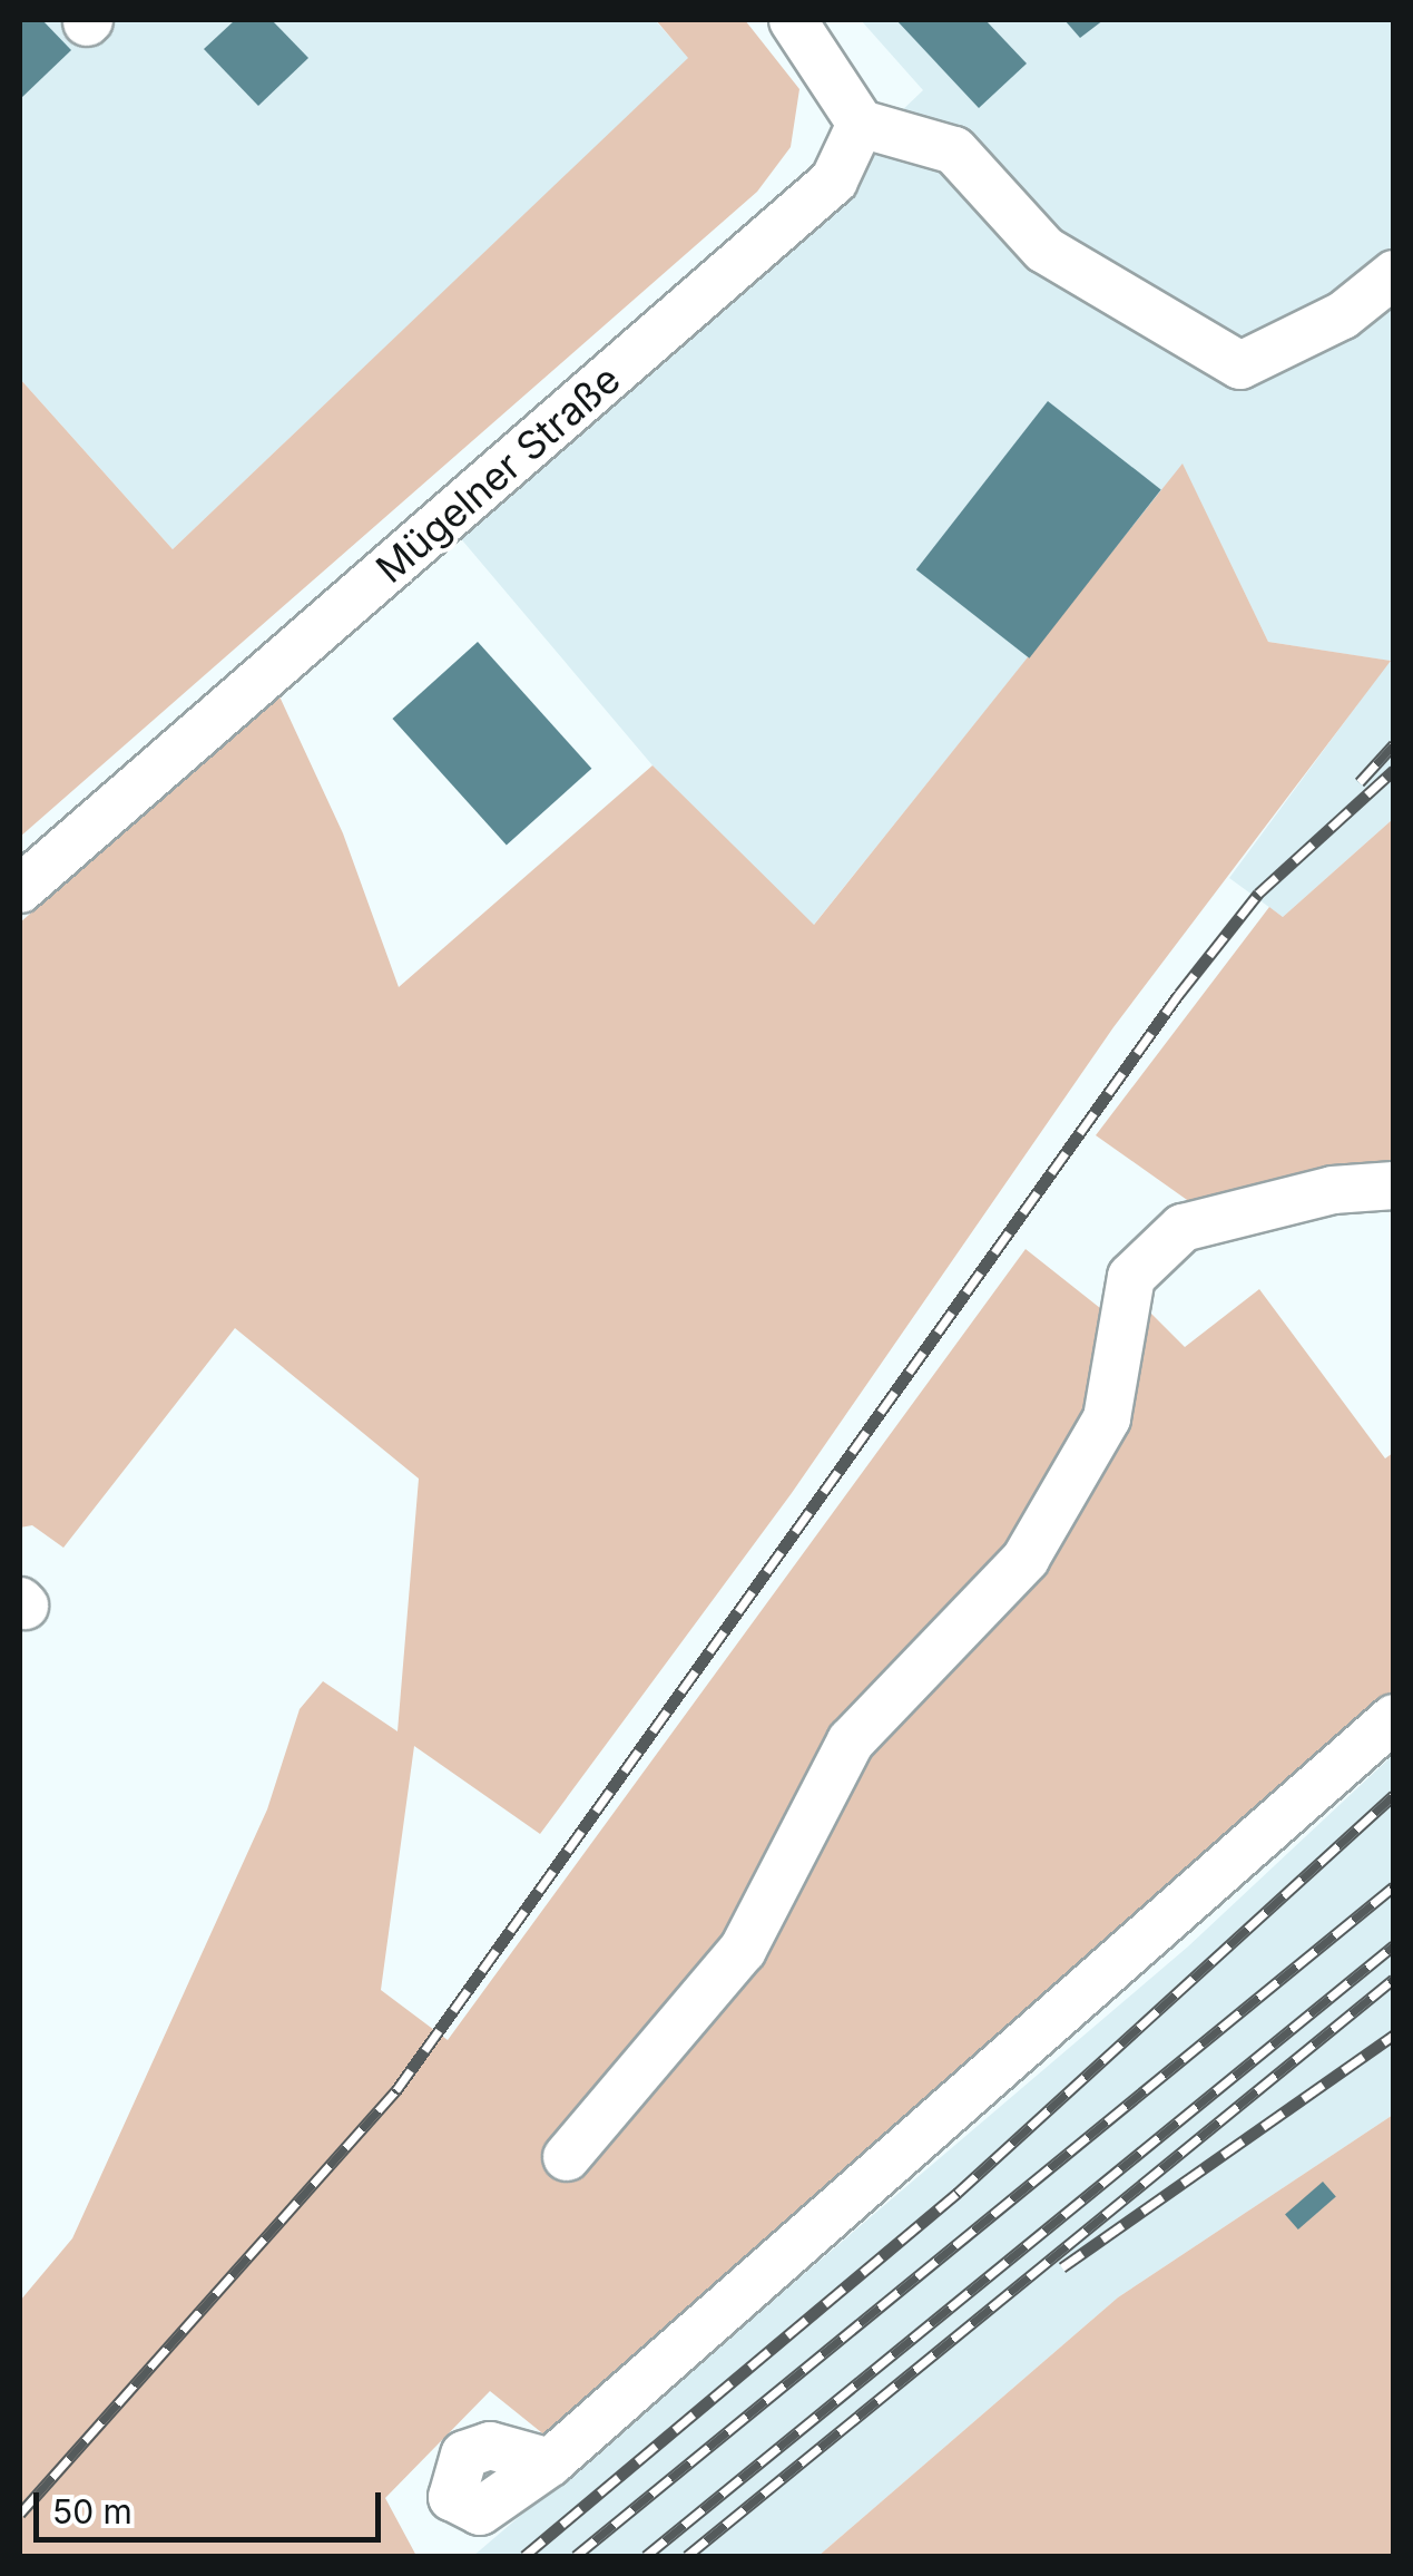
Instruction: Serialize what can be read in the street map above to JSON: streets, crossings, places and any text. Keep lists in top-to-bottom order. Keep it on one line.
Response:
{"streets":{"street":["Mügelner Straße"]},"scale_bar":"50 m"}
